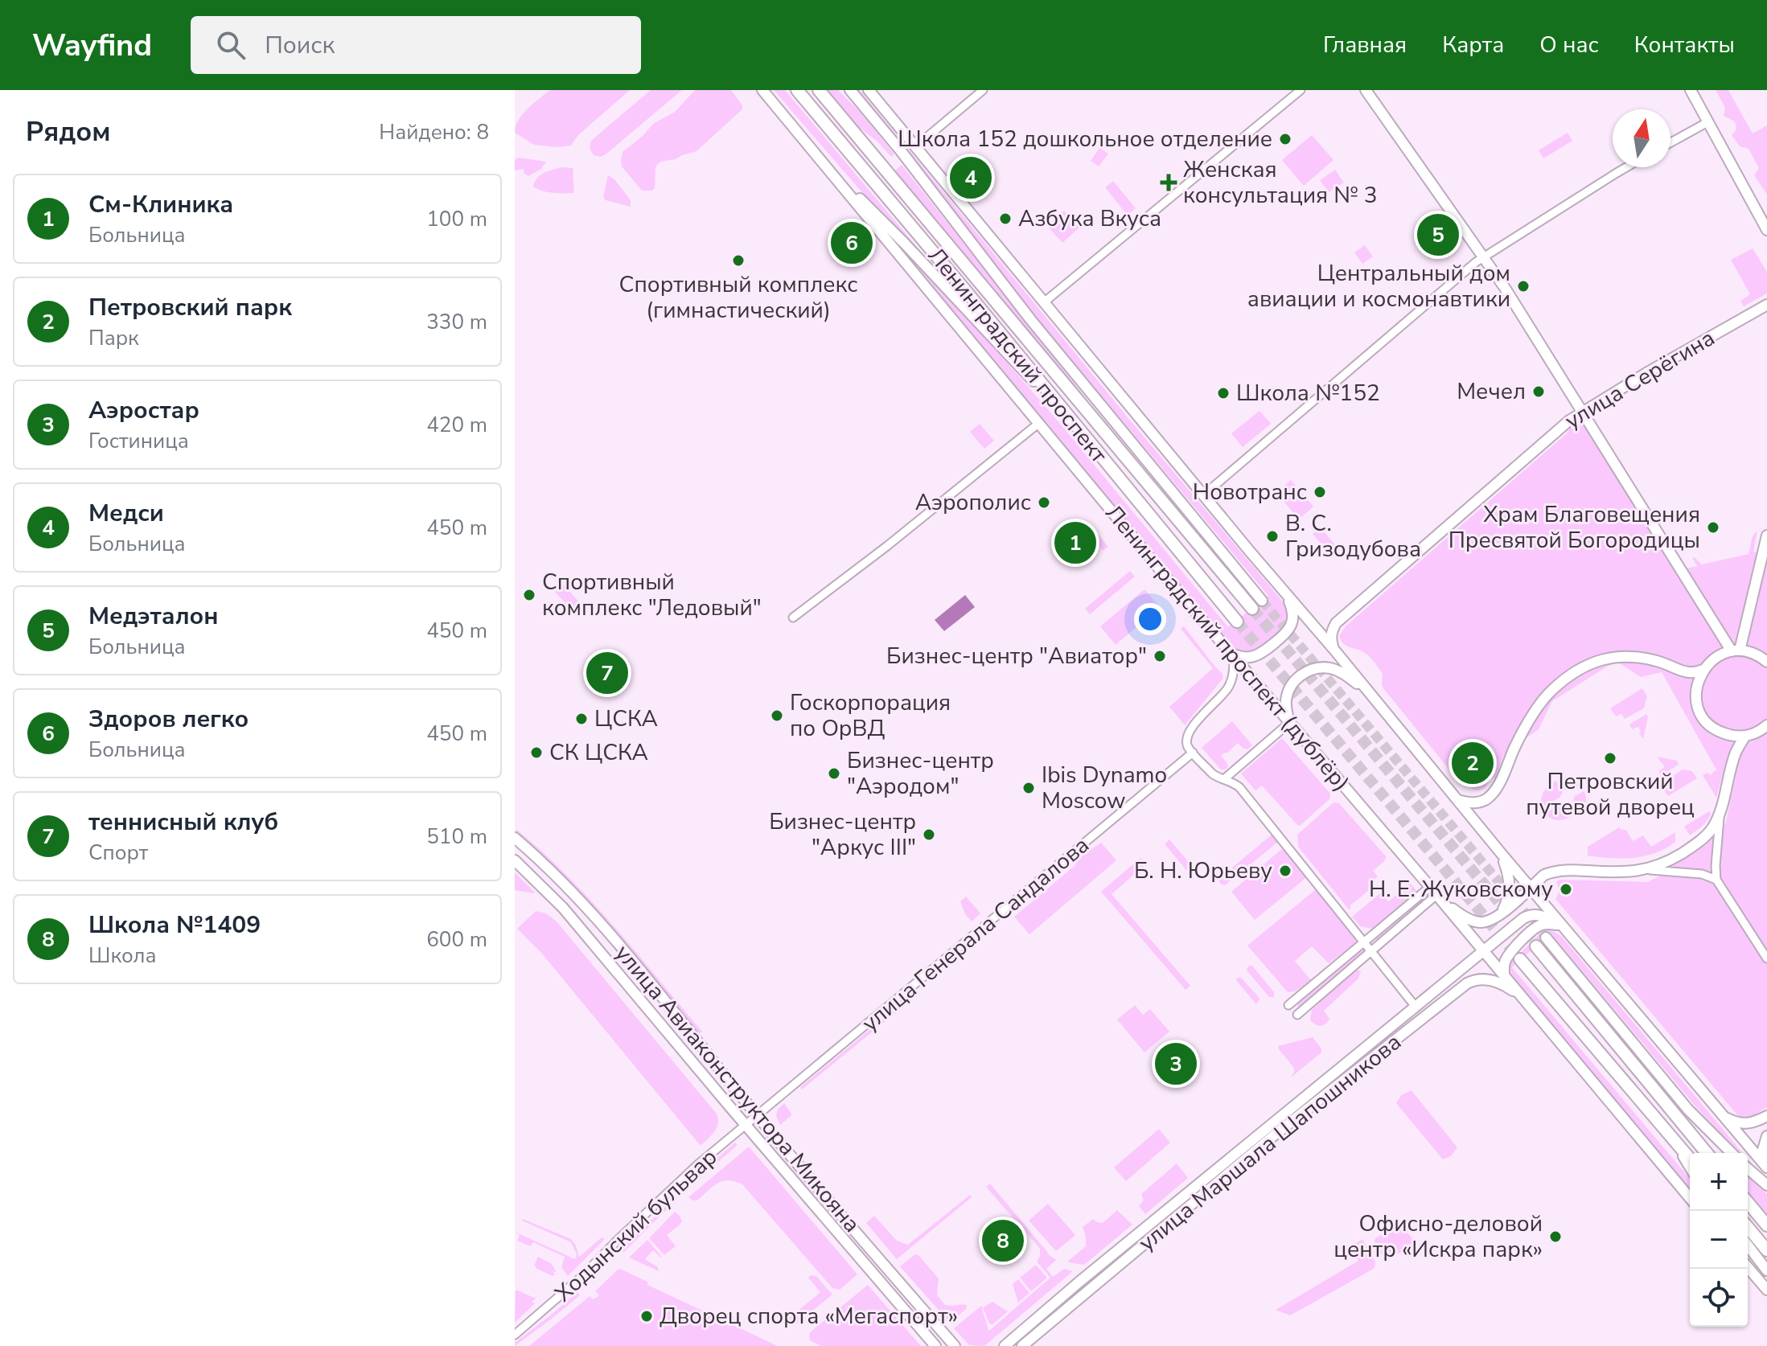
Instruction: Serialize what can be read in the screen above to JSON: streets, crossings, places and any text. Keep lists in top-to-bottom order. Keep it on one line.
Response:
{"streets":{"main road":["Ленинградский проспект"],"street":["улица Серёгина","Ленинградский проспект (дублёр)","улица Генерала Сандалова","улица Авиаконструктора Микояна","улица Маршала Шапошникова","Ходынский бульвар"]},"crossings":[["Ленинградский проспект (дублёр)","улица Маршала Шапошникова"],["улица Генерала Сандалова","улица Авиаконструктора Микояна"],["улица Генерала Сандалова","Ходынский бульвар"],["улица Авиаконструктора Микояна","Ходынский бульвар"]],"places":{"other":["Школа 152 дошкольное отделение","Азбука Вкуса","Спортивный комплекс (гимнастический)","Центральный дом авиации и космонавтики","Мечел","Школа №152","Новотранс","Аэрополис","Храм Благовещения Пресвятой Богородицы","В. С. Гризодубова","Спортивный комплекс \"Ледовый\"","Бизнес-центр \"Авиатор\"","Госкорпорация по ОрВД","ЦСКА","СК ЦСКА","Петровский путевой дворец","Бизнес-центр \"Аэродом\"","Ibis Dynamo Moscow","Бизнес-центр \"Аркус III\"","Б. Н. Юрьеву","Н. Е. Жуковскому","Офисно-деловой центр «Искра парк»","Дворец спорта «Мегаспорт»"],"health":["Женская консультация № 3"]},"north":"top","page":{"header":"Wayfind","search":"Поиск","nav":["Главная","Карта","О нас","Контакты"],"heading":["Рядом","Найдено: 8"],"pins":["4","5","6","1","7","2","3","8"],"list":[{"mark":"1","name":"См-Клиника","note":"Больница","value":"100 m"},{"mark":"2","name":"Петровский парк","note":"Парк","value":"330 m"},{"mark":"3","name":"Аэростар","note":"Гостиница","value":"420 m"},{"mark":"4","name":"Медси","note":"Больница","value":"450 m"},{"mark":"5","name":"Медэталон","note":"Больница","value":"450 m"},{"mark":"6","name":"Здоров легко","note":"Больница","value":"450 m"},{"mark":"7","name":"теннисный клуб","note":"Спорт","value":"510 m"},{"mark":"8","name":"Школа №1409","note":"Школа","value":"600 m"}],"map_buttons":["+","−"]}}
